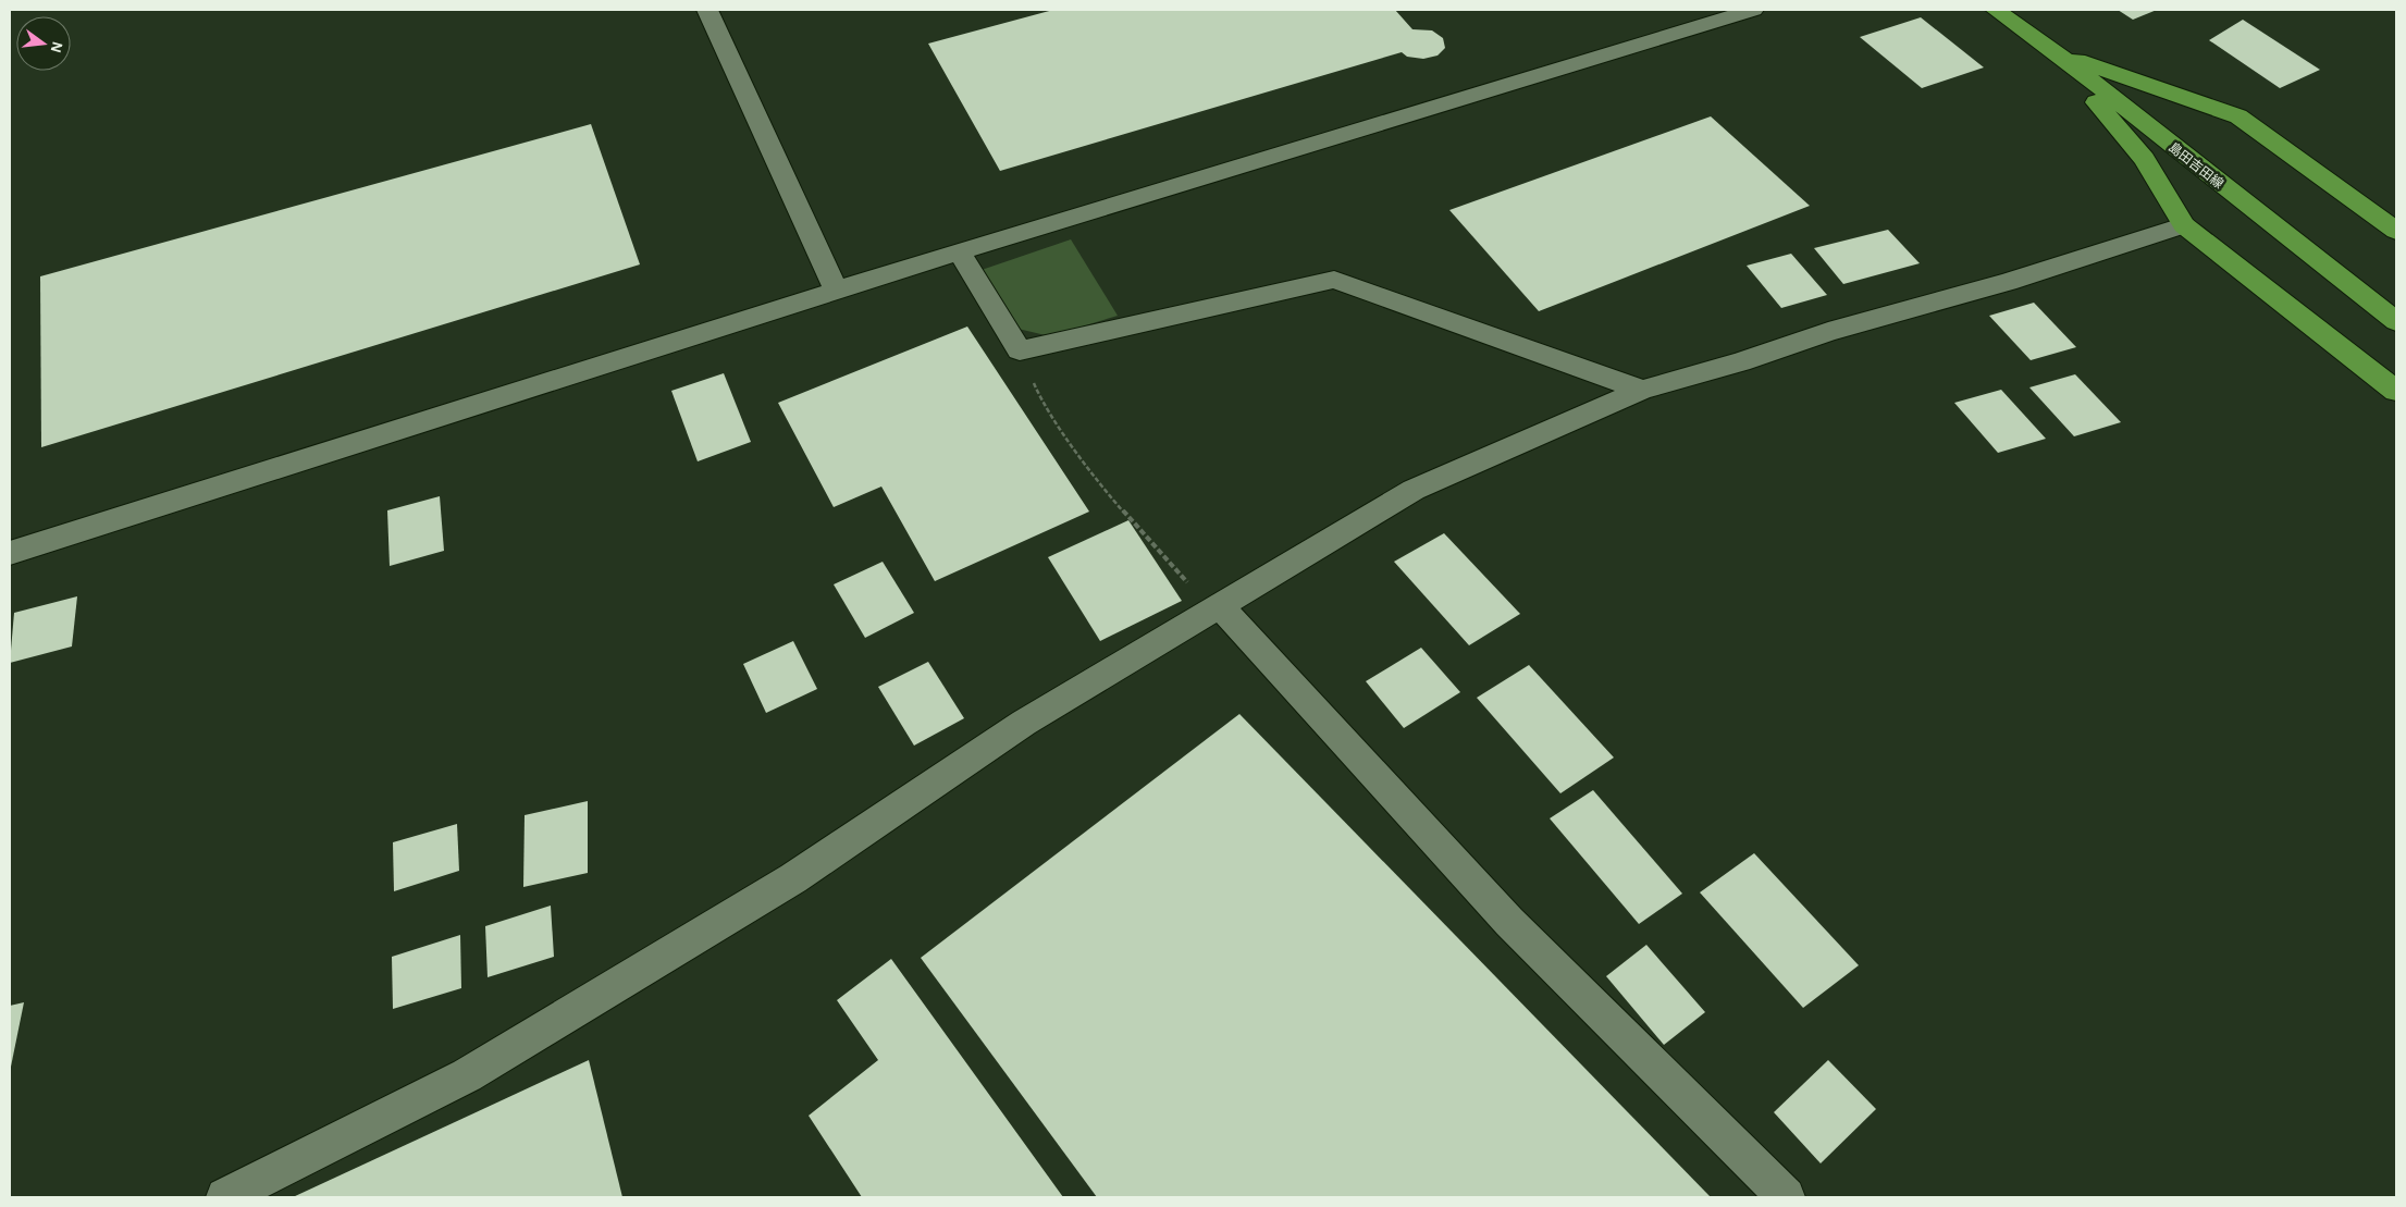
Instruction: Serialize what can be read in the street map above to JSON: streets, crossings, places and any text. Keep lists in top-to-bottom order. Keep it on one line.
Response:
{"streets":{"main road":["島田吉田線"]},"north":"right"}
